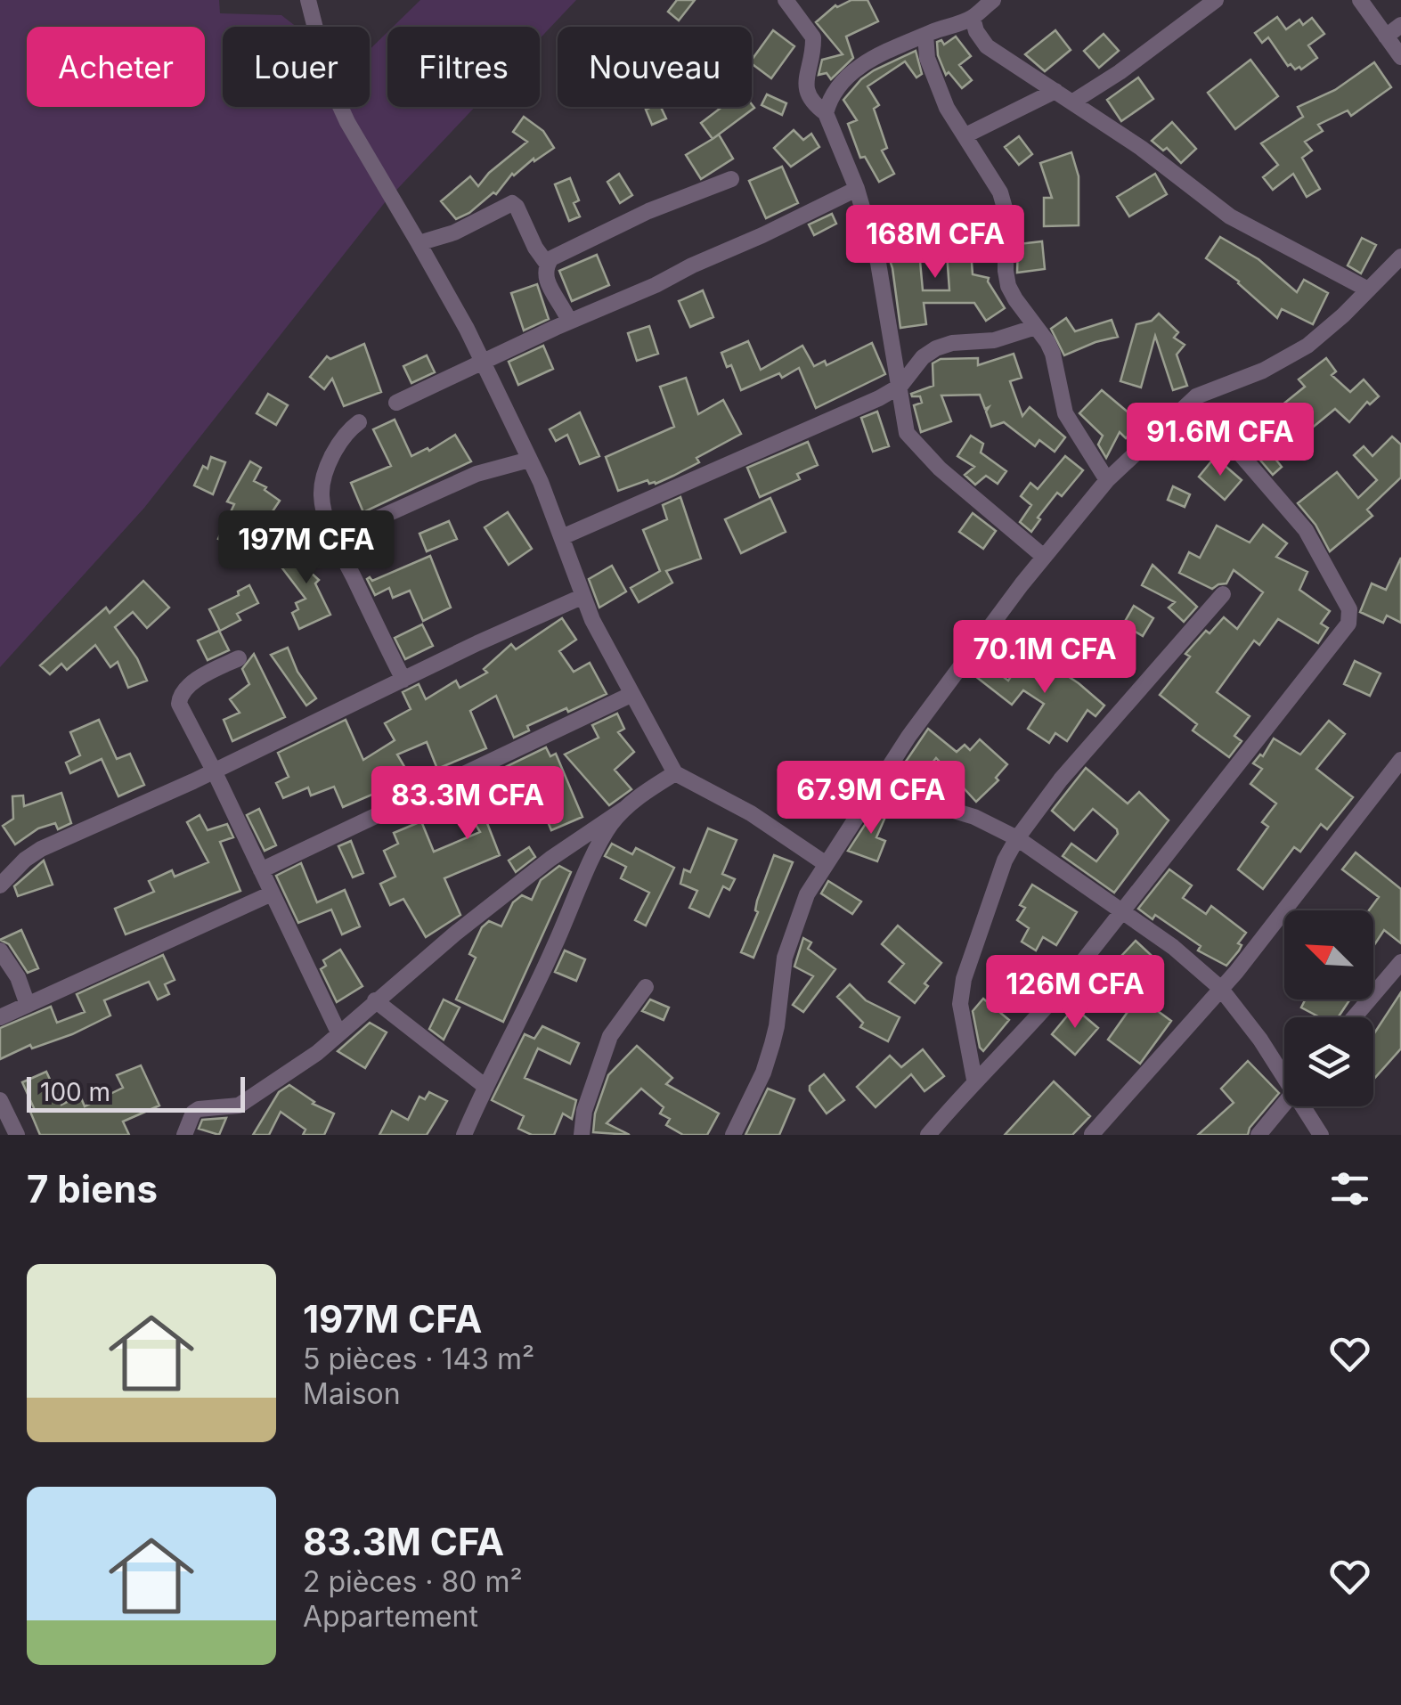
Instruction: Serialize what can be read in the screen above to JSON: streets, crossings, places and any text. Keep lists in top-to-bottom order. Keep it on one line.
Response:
{"scale_bar":"100 m","north":"top left","page":{"chip":["Acheter","Louer","Filtres","Nouveau"],"price":["168M CFA","91.6M CFA","197M CFA","70.1M CFA","67.9M CFA","83.3M CFA","126M CFA"],"scale":"100 m","heading":"7 biens","list":[{"name":"197M CFA","note":"5 pièces · 143 m² · Maison"},{"name":"83.3M CFA","note":"2 pièces · 80 m² · Appartement"}]}}
